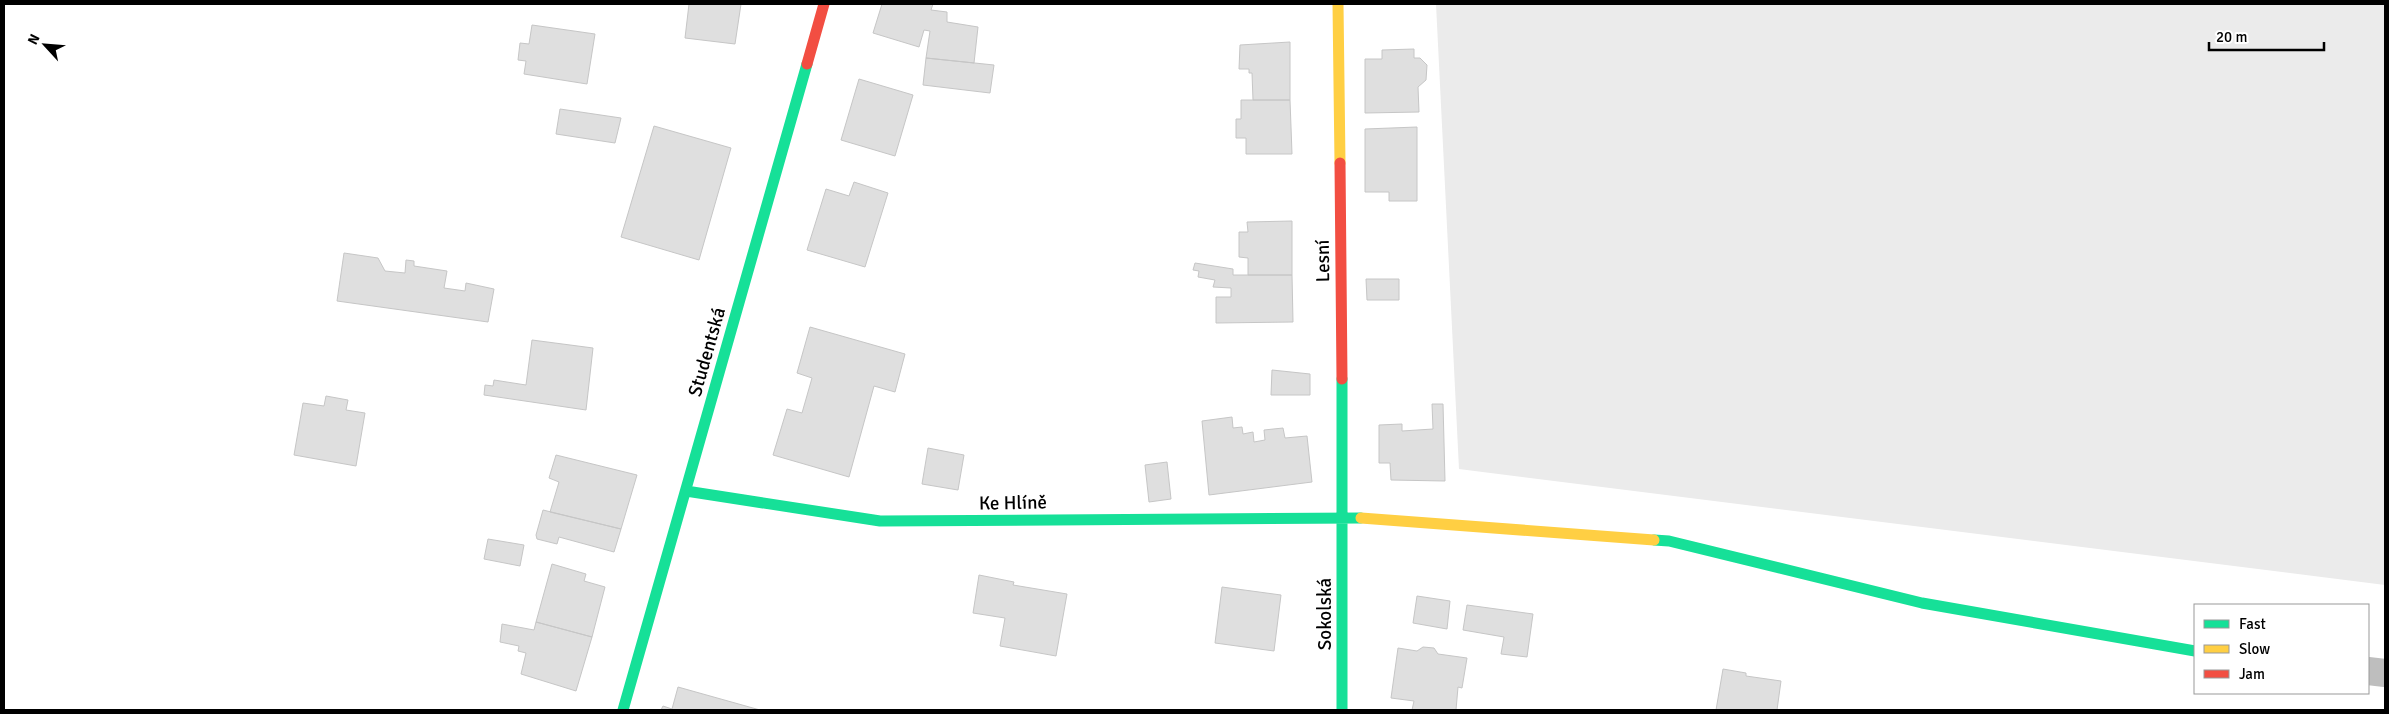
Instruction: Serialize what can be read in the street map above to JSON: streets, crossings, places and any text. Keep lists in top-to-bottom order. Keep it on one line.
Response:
{"streets":{"street":["Lesní","Studentská","Ke Hlíně","Sokolská"]},"crossings":[["Lesní","Ke Hlíně"],["Lesní","Sokolská"],["Studentská","Ke Hlíně"],["Ke Hlíně","Sokolská"]],"legend":["Fast","Slow","Jam"],"scale_bar":"20 m","north":"top left"}
